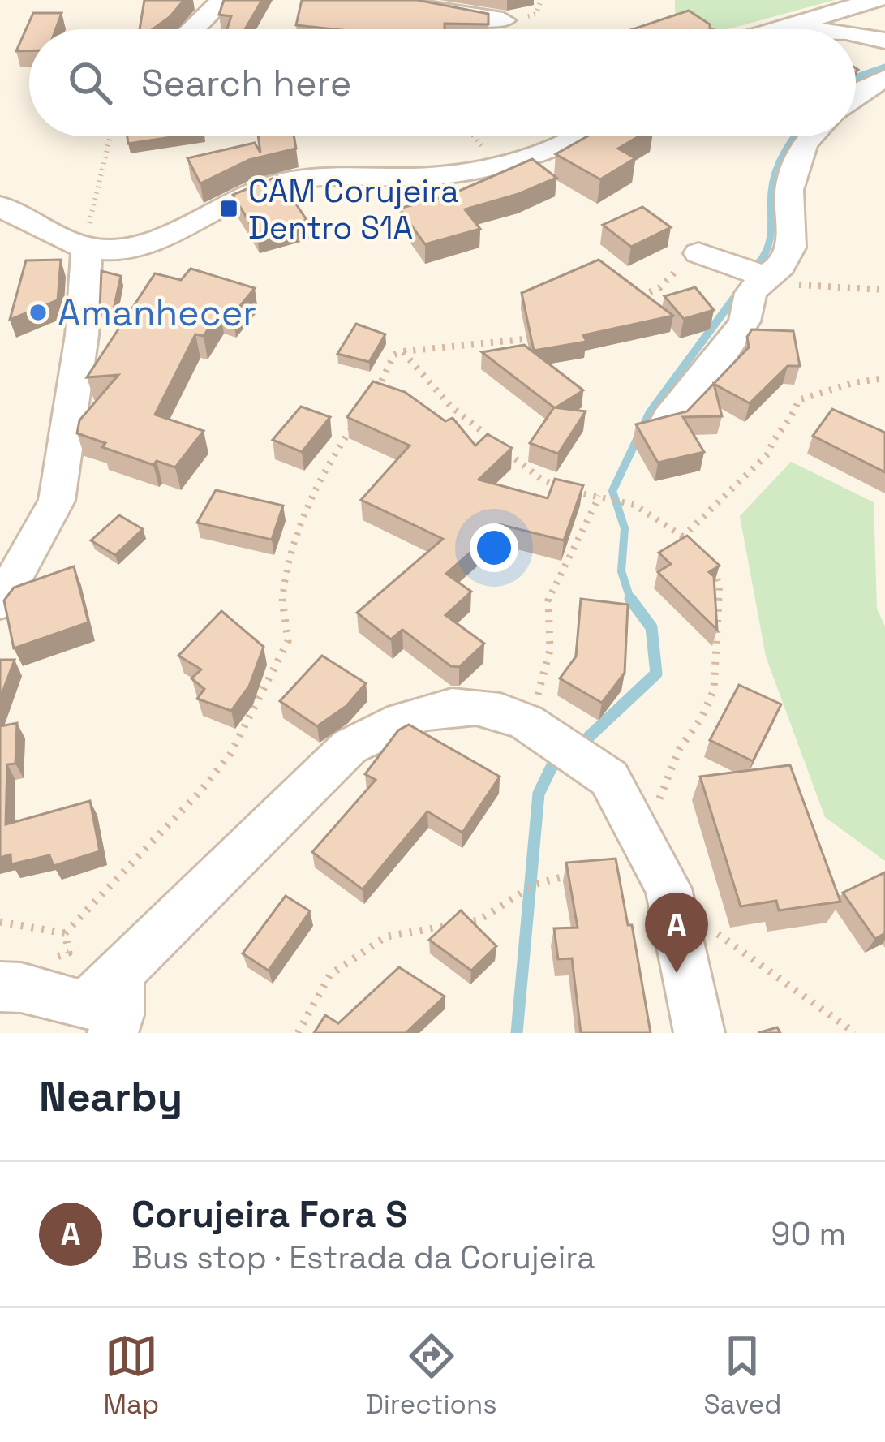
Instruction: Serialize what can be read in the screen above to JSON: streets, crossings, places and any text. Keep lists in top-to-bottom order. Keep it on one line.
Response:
{"places":{"transit":["CAM Corujeira Dentro S1A"],"other":["Amanhecer"]},"page":{"search":"Search here","pins":"A","heading":"Nearby","list":[{"mark":"A","name":"Corujeira Fora S","note":"Bus stop · Estrada da Corujeira","value":"90 m"}],"nav":["Map","Directions","Saved"]}}
